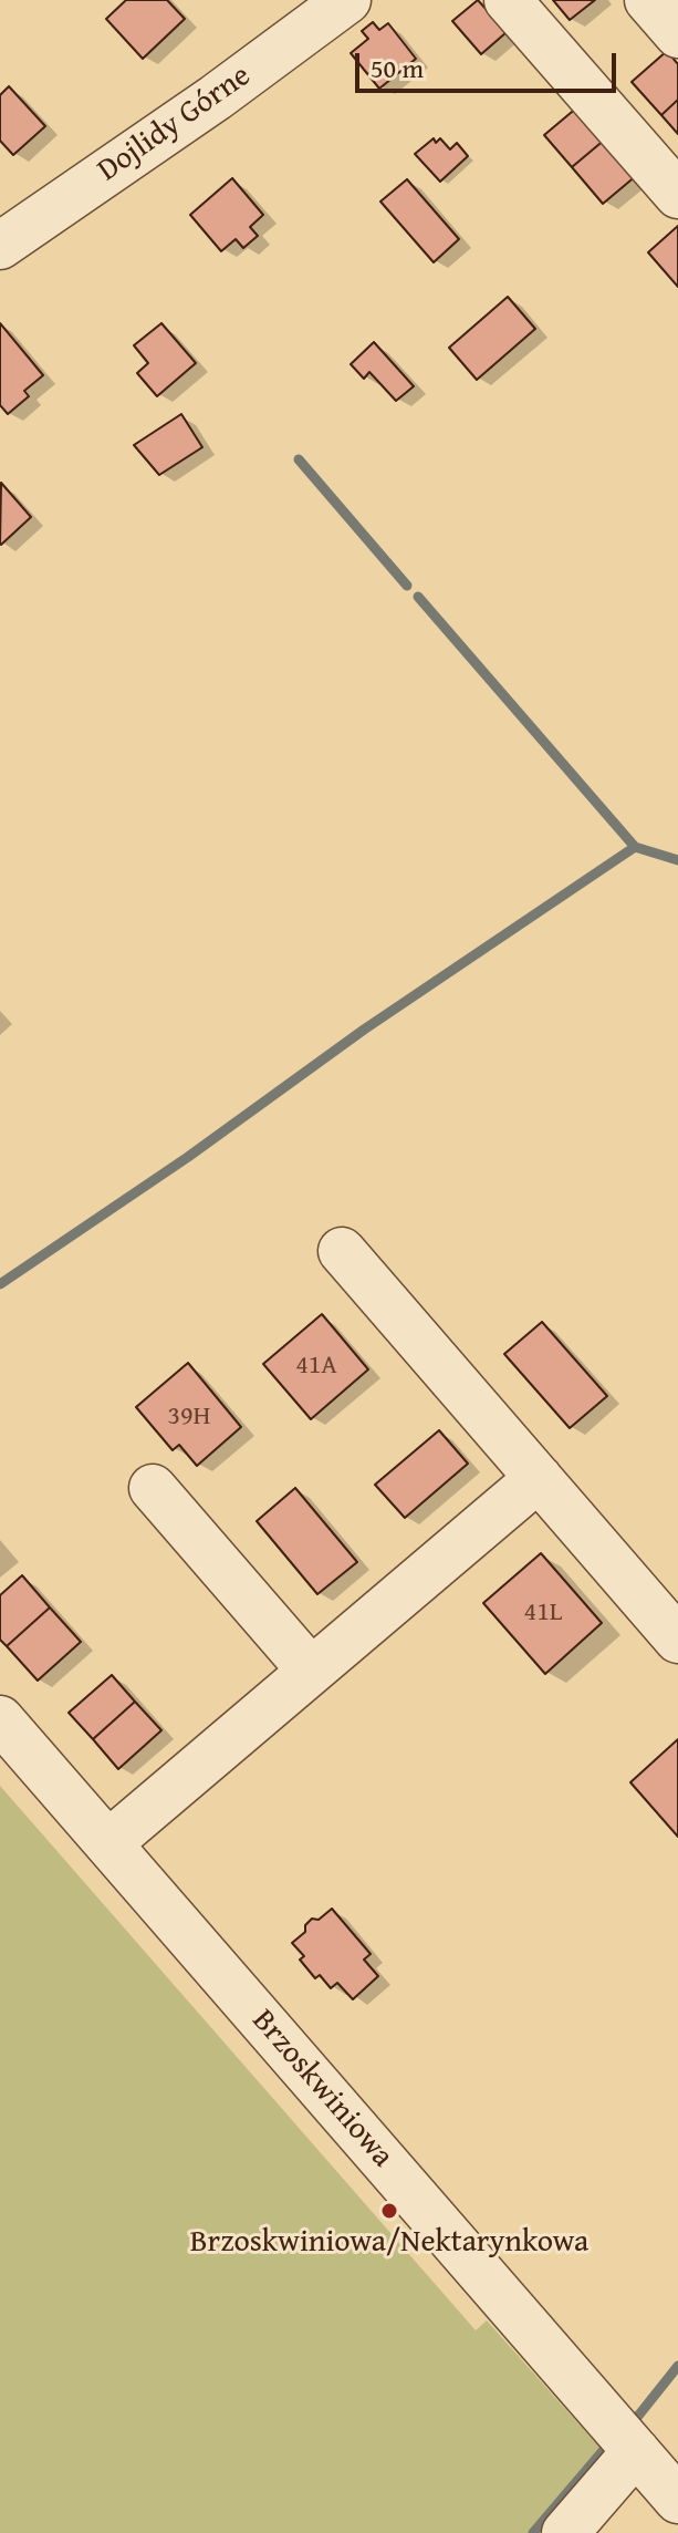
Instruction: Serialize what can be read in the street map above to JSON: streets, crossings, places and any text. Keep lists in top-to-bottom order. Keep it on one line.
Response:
{"streets":{"street":["Dojlidy Górne","Brzoskwiniowa"]},"places":["Brzoskwiniowa/Nektarynkowa"],"house_numbers":["41A","39H","41L"],"scale_bar":"50 m"}
